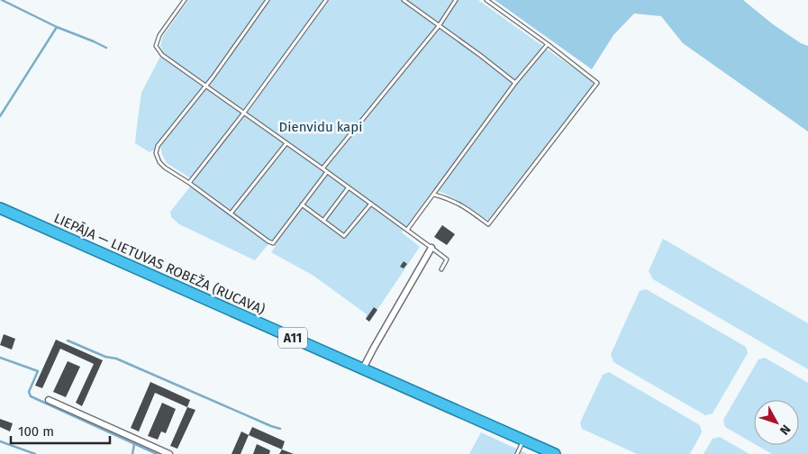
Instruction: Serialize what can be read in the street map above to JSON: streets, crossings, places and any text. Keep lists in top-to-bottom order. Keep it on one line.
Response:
{"streets":{"highway":["LIEPĀJA — LIETUVAS ROBEŽA (RUCAVA)","A11"]},"parks":["Dienvidu kapi"],"scale_bar":"100 m","north":"bottom right"}
